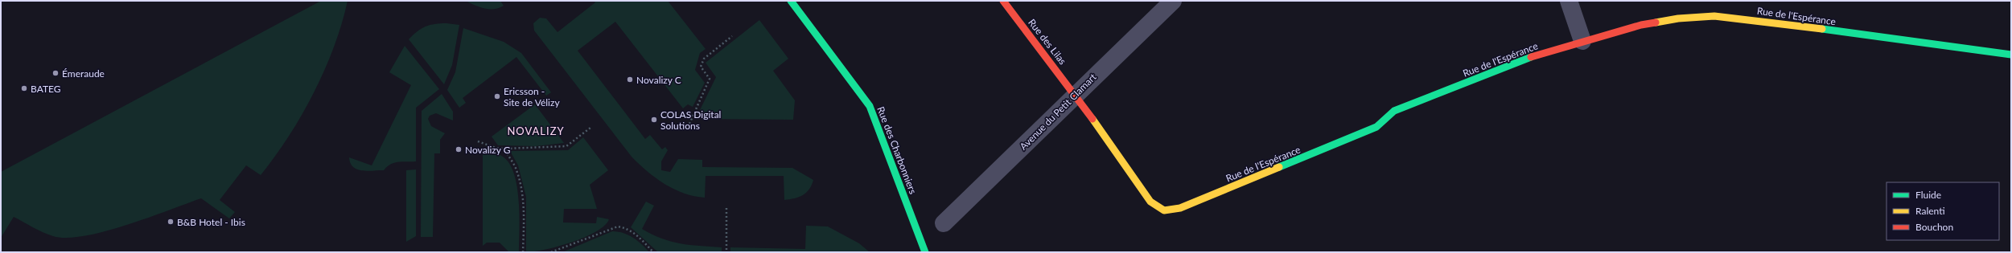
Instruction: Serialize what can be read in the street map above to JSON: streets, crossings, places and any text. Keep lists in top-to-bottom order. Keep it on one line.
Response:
{"streets":{"street":["Rue de l'Espérance","Rue des Lilas","Avenue du Petit Clamart","Rue des Charbonniers"]},"crossings":[["Rue de l'Espérance","Rue des Lilas"],["Rue de l'Espérance","Avenue du Petit Clamart"],["Rue des Lilas","Avenue du Petit Clamart"]],"districts":["NOVALIZY"],"places":["Émeraude","Novalizy C","BATEG","Ericsson - Site de Vélizy","COLAS Digital Solutions","Novalizy G","B&B Hotel - Ibis"],"legend":["Fluide","Ralenti","Bouchon"]}
